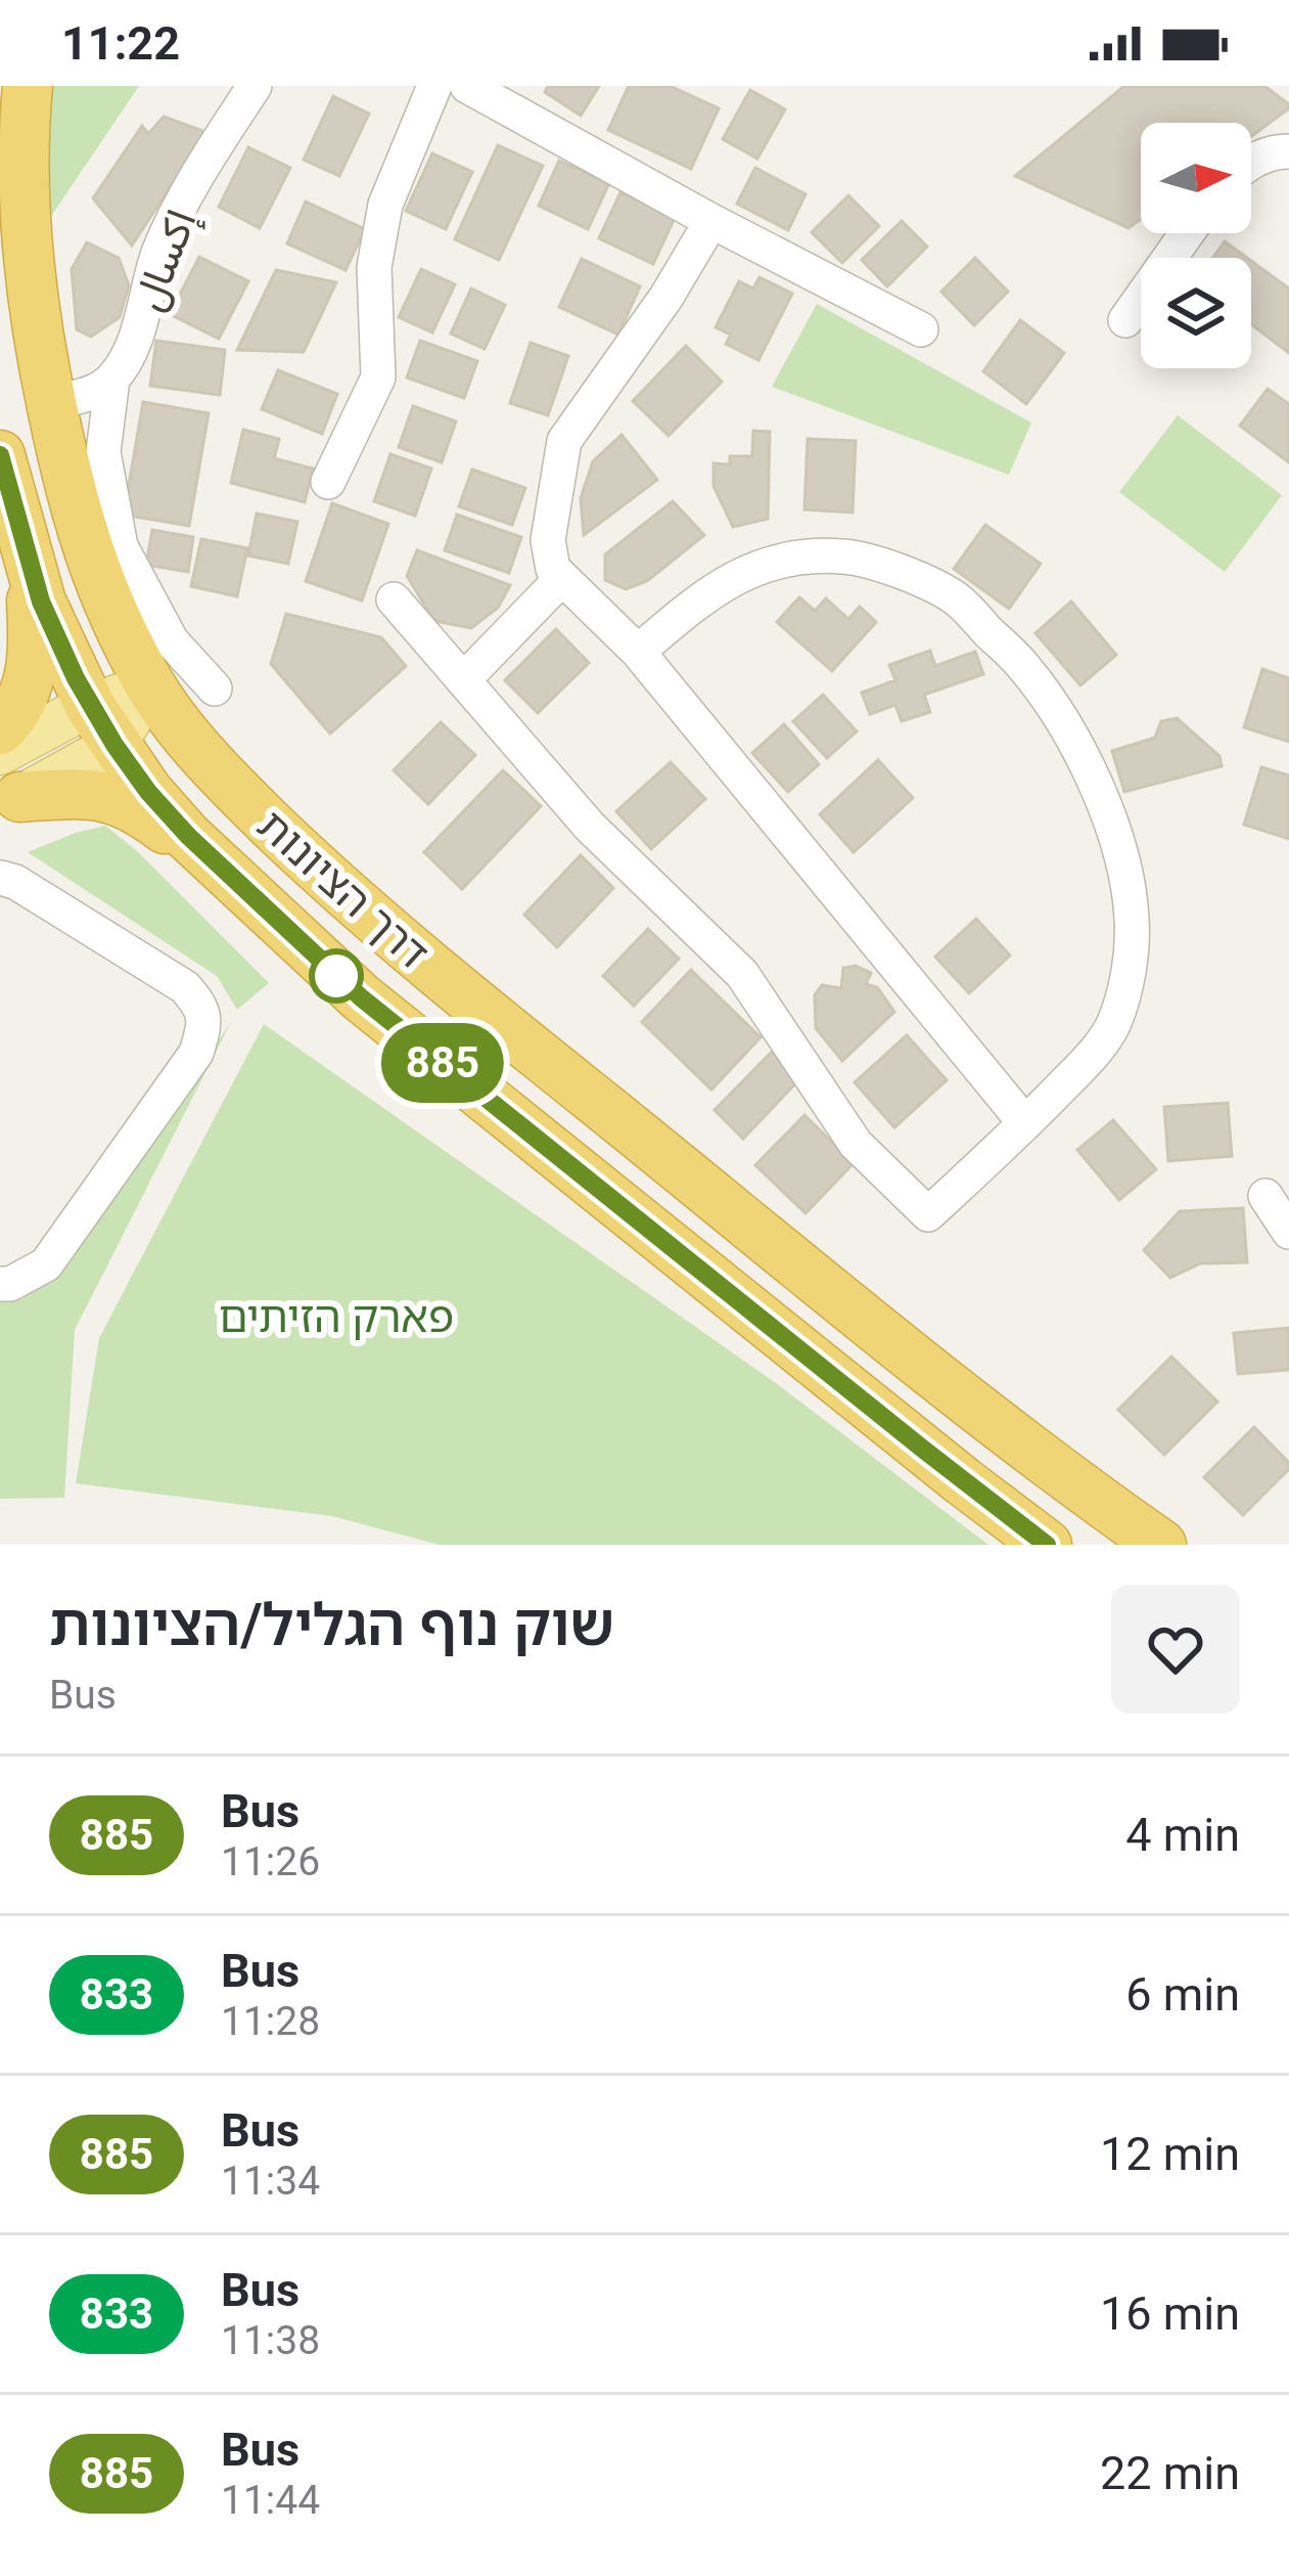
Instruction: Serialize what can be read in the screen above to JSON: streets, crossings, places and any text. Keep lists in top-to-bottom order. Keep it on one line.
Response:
{"streets":{"highway":["דרך הציונות"],"street":["إكسال"]},"parks":["פארק הזיתים"],"lines":["bus line 885"],"north":"right","page":{"status":"11:22","on_map":"885","heading":["שוק נוף הגליל/הציונות","Bus"],"list":[{"mark":"885","name":"Bus","note":"11:26","value":"4 min"},{"mark":"833","name":"Bus","note":"11:28","value":"6 min"},{"mark":"885","name":"Bus","note":"11:34","value":"12 min"},{"mark":"833","name":"Bus","note":"11:38","value":"16 min"},{"mark":"885","name":"Bus","note":"11:44","value":"22 min"}]}}
